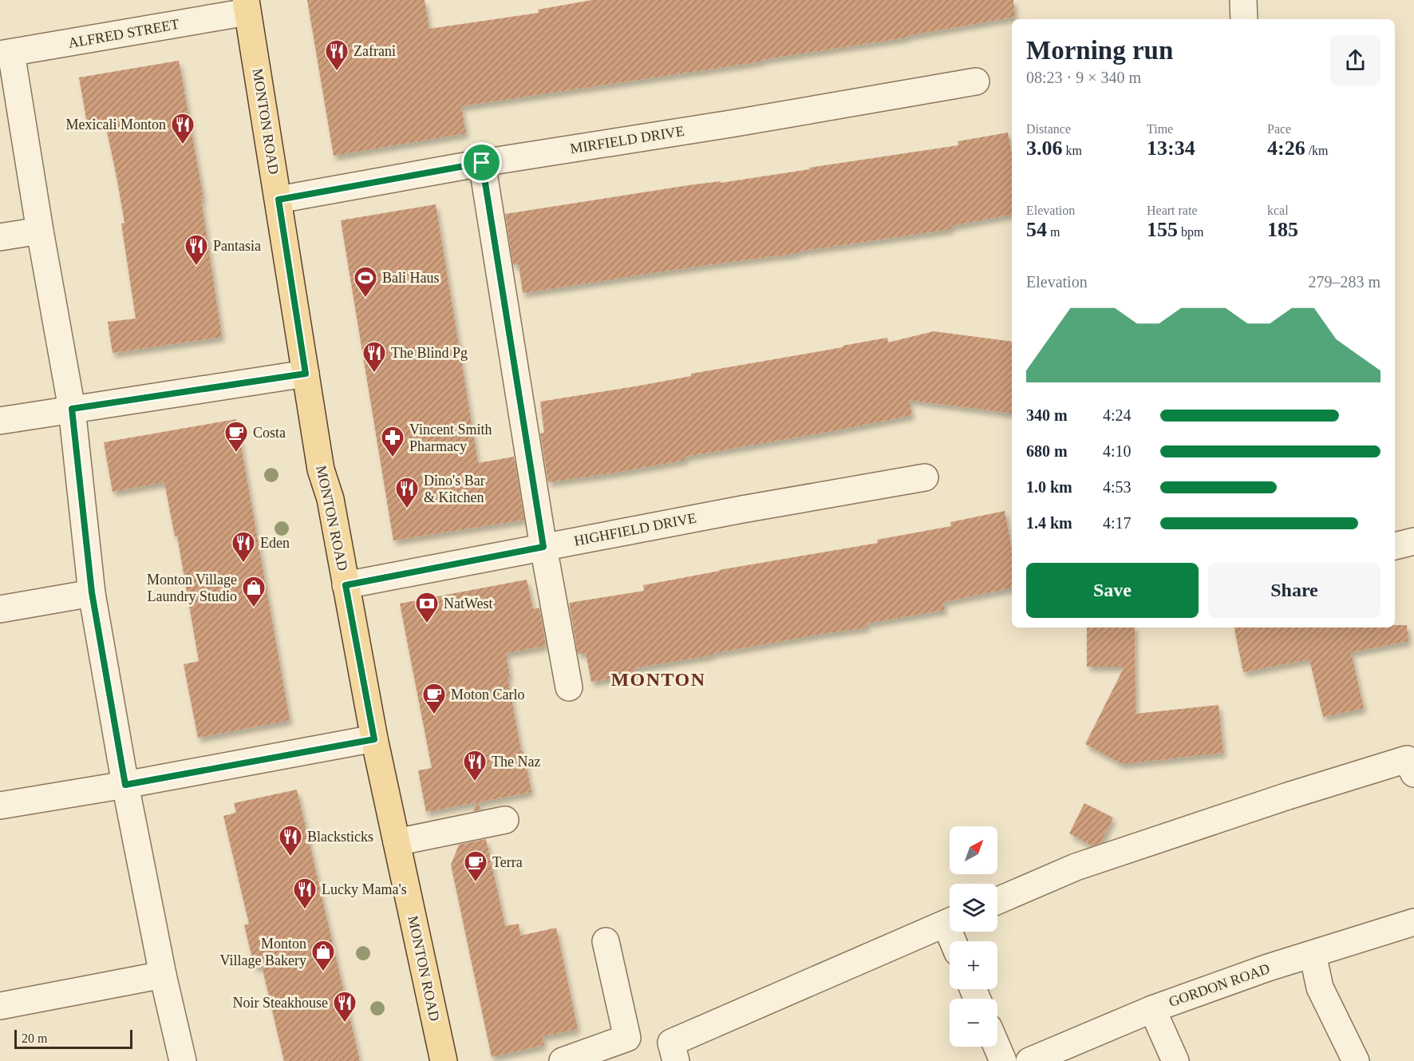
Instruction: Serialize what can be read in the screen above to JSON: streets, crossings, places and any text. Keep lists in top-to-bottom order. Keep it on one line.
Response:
{"streets":{"main road":["MONTON ROAD"],"street":["ALFRED STREET","MIRFIELD DRIVE","HIGHFIELD DRIVE","GORDON ROAD"]},"crossings":[["ALFRED STREET","MONTON ROAD"],["MONTON ROAD","MIRFIELD DRIVE"],["MONTON ROAD","HIGHFIELD DRIVE"]],"districts":["MONTON"],"places":{"restaurant":["Zafrani","Mexicali Monton","Pantasia","The Blind Pg","Dino's Bar & Kitchen","Eden","The Naz","Blacksticks","Lucky Mama's","Noir Steakhouse"],"sports":["Bali Haus"],"cafe":["Costa","Moton Carlo","Terra"],"pharmacy":["Vincent Smith Pharmacy"],"shop":["Monton Village Laundry Studio","Monton Village Bakery"],"bank":["NatWest"]},"scale_bar":"20 m","north":"top right","page":{"heading":["Morning run","08:23 · 9 × 340 m"],"stats":[["Distance","3.06 km"],["Time","13:34"],["Pace","4:26 /km"],["Elevation","54 m"],["Heart rate","155 bpm"],["kcal","185"]],"chart":["Elevation","279–283 m"],"list":[{"name":"340 m","note":"4:24"},{"name":"680 m","note":"4:10"},{"name":"1.0 km","note":"4:53"},{"name":"1.4 km","note":"4:17"}],"buttons":["Save","Share"],"map_buttons":["+","−"],"scale":"20 m"}}
